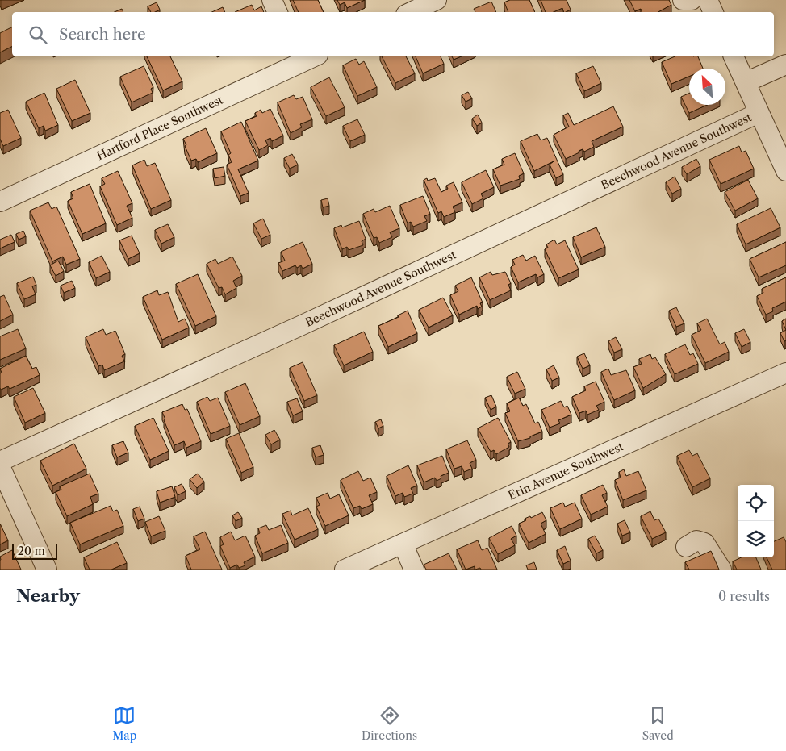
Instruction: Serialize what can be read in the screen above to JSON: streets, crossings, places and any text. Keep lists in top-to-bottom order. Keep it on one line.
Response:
{"streets":{"street":["Hartford Place Southwest","Beechwood Avenue Southwest","Erin Avenue Southwest"]},"scale_bar":"20 m","north":"top left","page":{"search":"Search here","scale":"20 m","heading":["Nearby","0 results"],"nav":["Map","Directions","Saved"]}}
